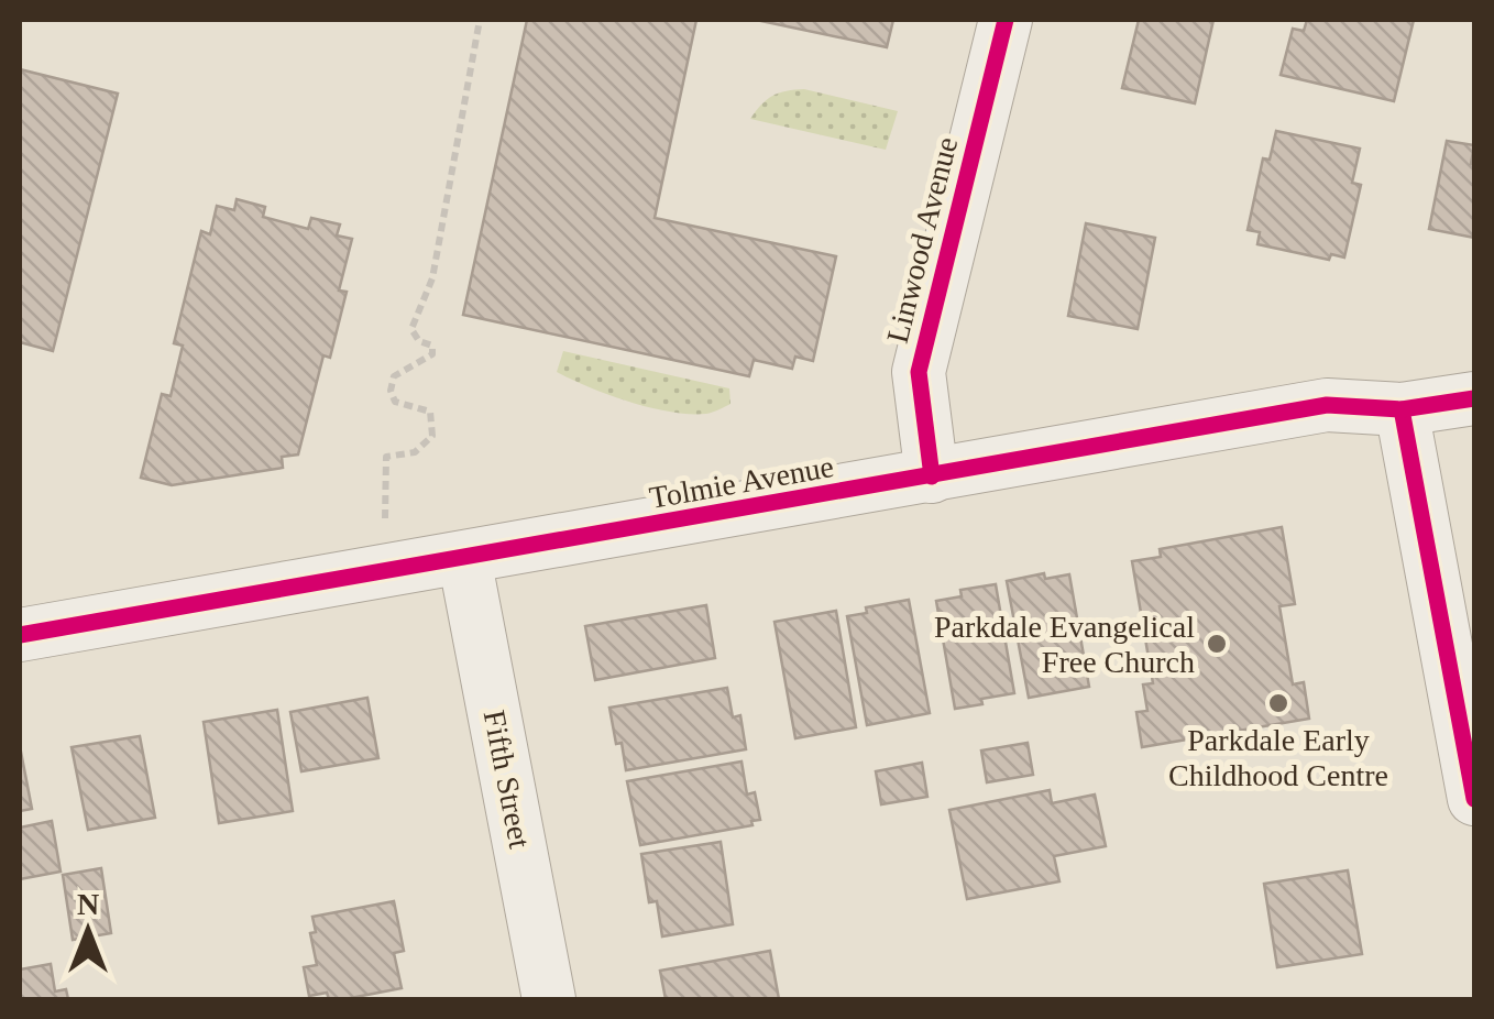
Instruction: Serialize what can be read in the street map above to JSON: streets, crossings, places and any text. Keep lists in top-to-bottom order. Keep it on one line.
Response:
{"streets":{"street":["Linwood Avenue","Tolmie Avenue","Fifth Street"]},"crossings":[["Linwood Avenue","Tolmie Avenue"],["Tolmie Avenue","Fifth Street"]],"places":["Parkdale Evangelical Free Church","Parkdale Early Childhood Centre"],"north":"top"}
